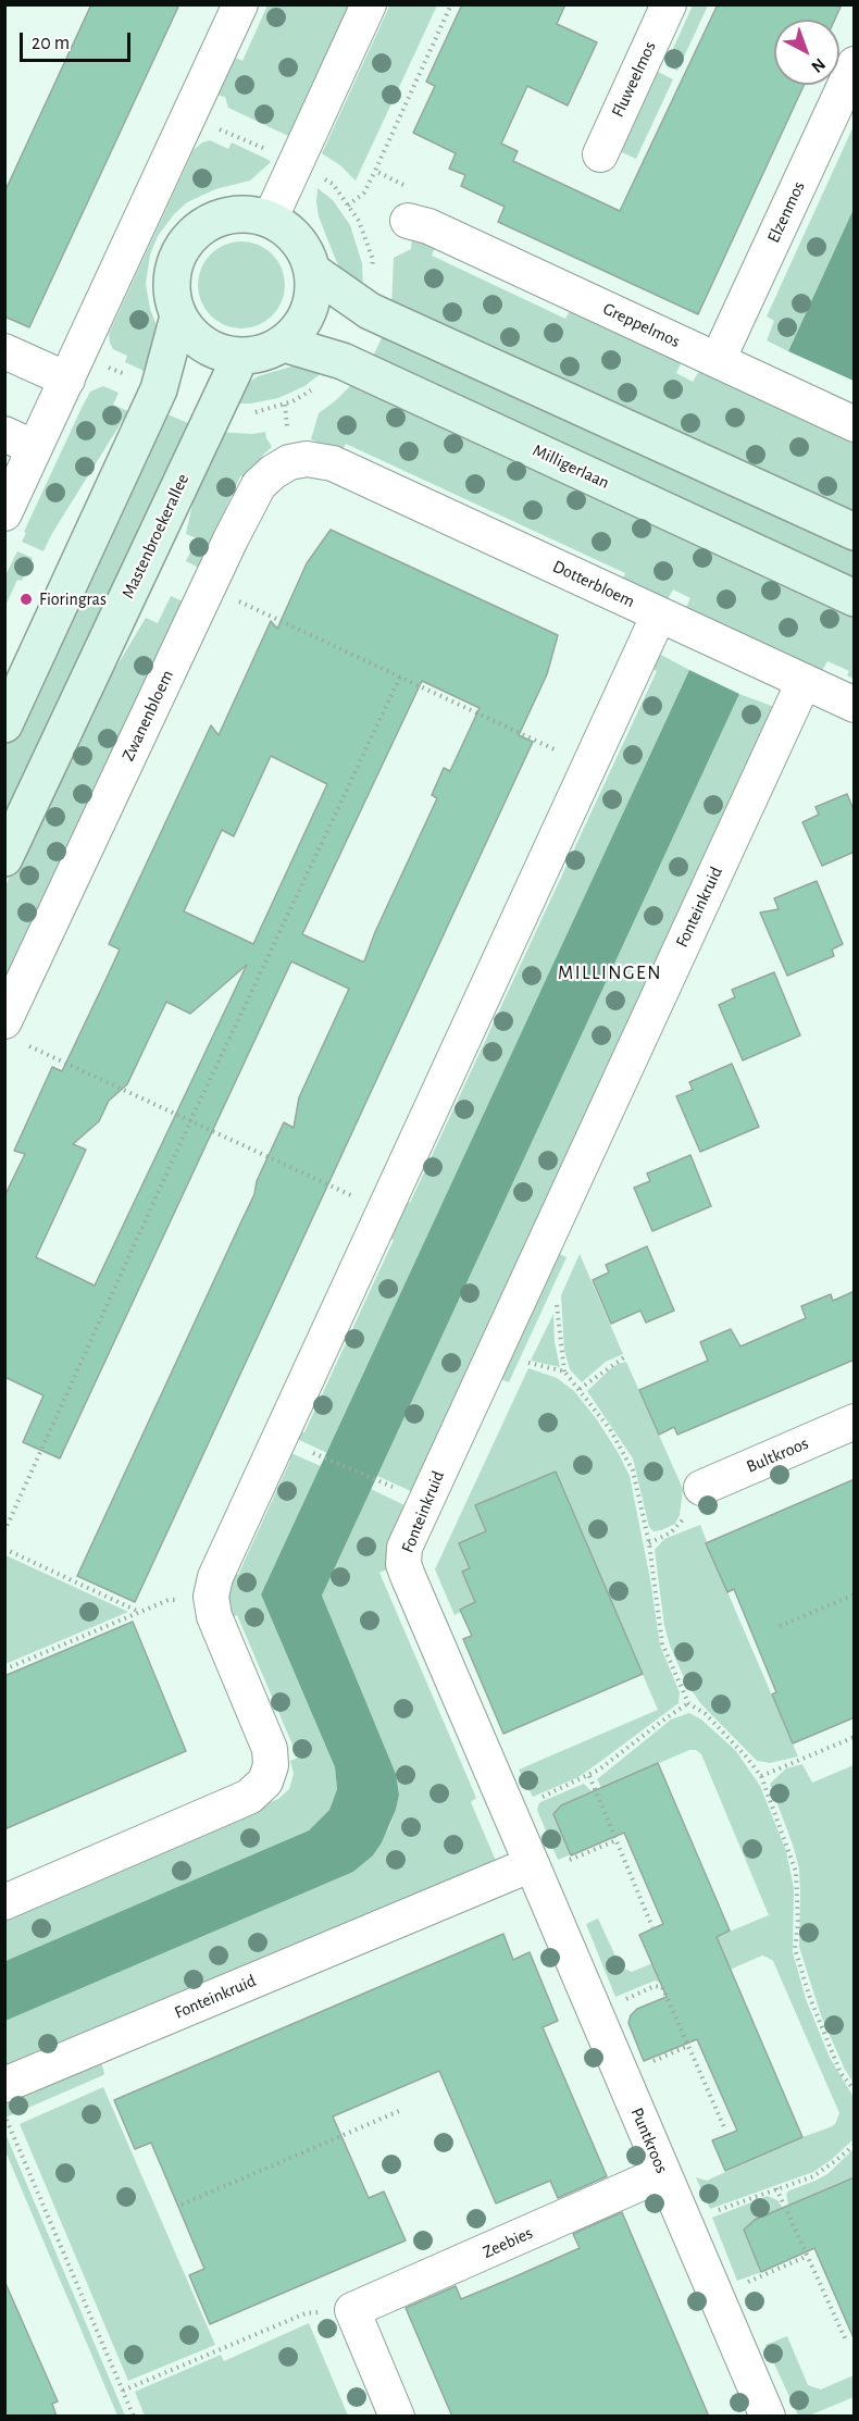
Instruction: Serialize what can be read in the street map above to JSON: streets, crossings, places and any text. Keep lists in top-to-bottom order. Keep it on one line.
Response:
{"streets":{"main road":["Milligerlaan","Mastenbroekerallee"],"street":["Fluweelmos","Elzenmos","Greppelmos","Dotterbloem","Zwanenbloem","Fonteinkruid","Bultkroos","Puntkroos","Zeebies"]},"crossings":[["Elzenmos","Greppelmos"],["Milligerlaan","Mastenbroekerallee"],["Dotterbloem","Zwanenbloem"],["Dotterbloem","Fonteinkruid"],["Fonteinkruid","Puntkroos"],["Puntkroos","Zeebies"]],"districts":["MILLINGEN"],"places":["Fioringras"],"scale_bar":"20 m","north":"bottom right"}
